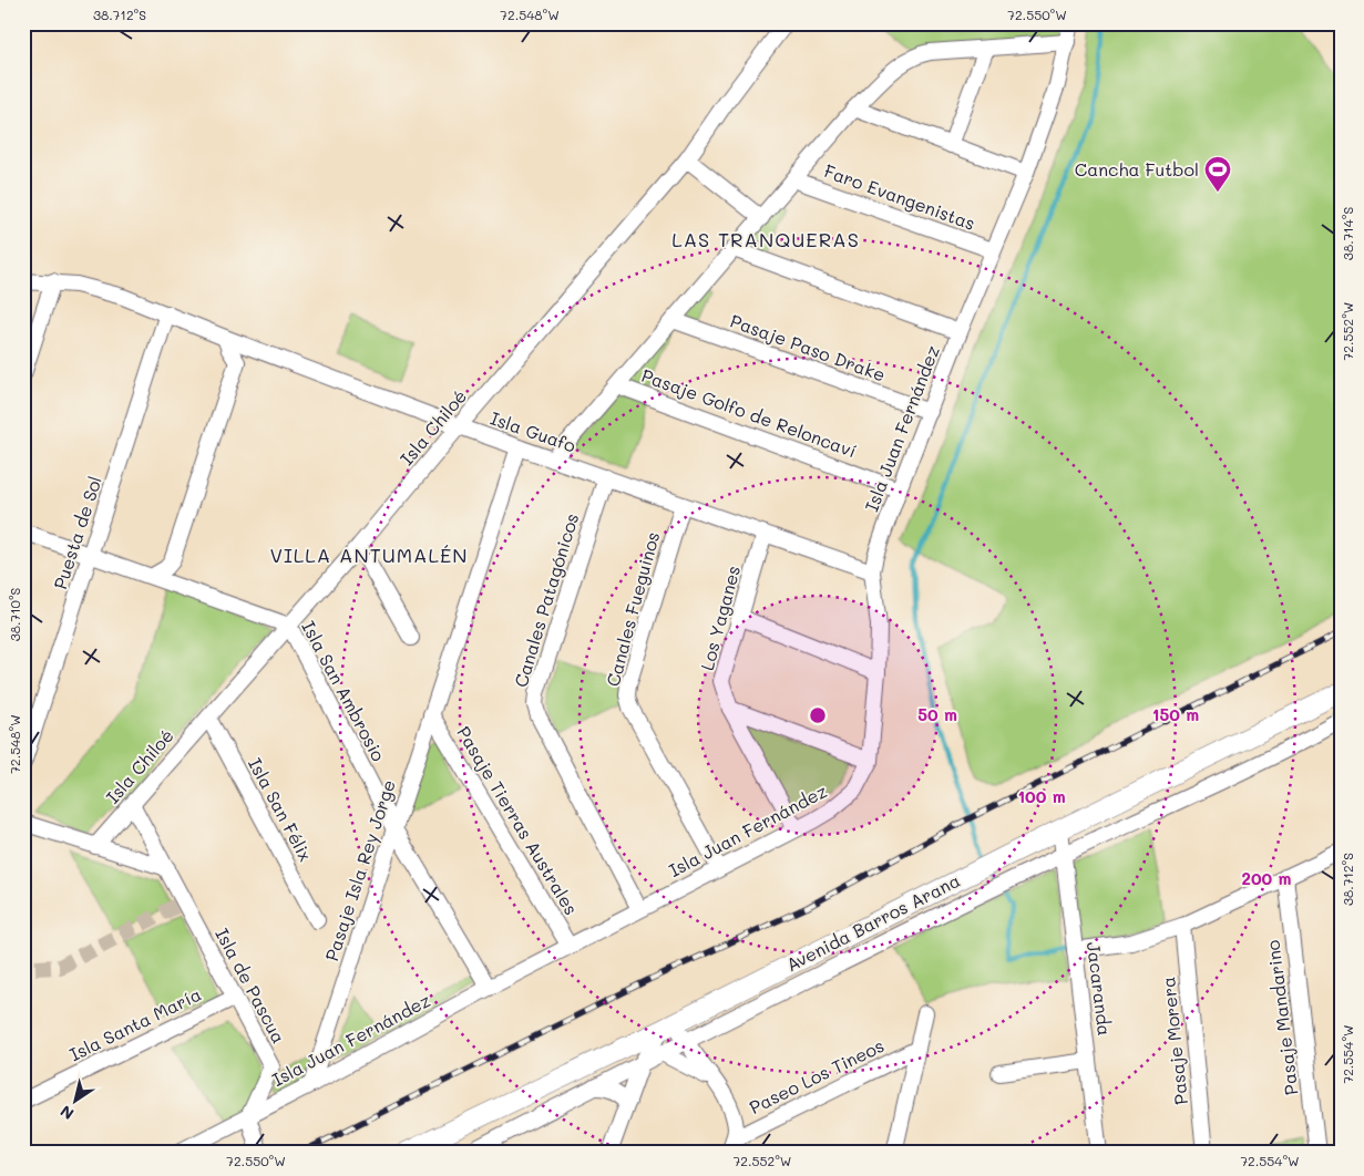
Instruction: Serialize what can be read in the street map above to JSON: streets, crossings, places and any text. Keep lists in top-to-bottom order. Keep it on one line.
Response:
{"streets":{"main road":["Avenida Barros Arana"],"street":["Faro Evangenistas","Pasaje Paso Drake","Pasaje Golfo de Reloncaví","Isla Chiloé","Isla Juan Fernández","Isla Guafo","Puesta de Sol","Canales Patagónicos","Canales Fueguinos","Los Yaganes","Isla San Ambrosio","Isla San Félix","Pasaje Tierras Australes","Pasaje Isla Rey Jorge","Isla de Pascua","Jacaranda","Pasaje Mandarino","Isla Santa María","Pasaje Morera","Paseo Los Tineos"]},"crossings":[["Faro Evangenistas","Isla Juan Fernández"],["Pasaje Paso Drake","Isla Juan Fernández"],["Pasaje Golfo de Reloncaví","Isla Juan Fernández"],["Isla Chiloé","Isla Guafo"],["Isla Chiloé","Isla San Ambrosio"],["Isla Chiloé","Isla San Félix"],["Isla Chiloé","Isla de Pascua"],["Isla Juan Fernández","Isla Guafo"],["Isla Juan Fernández","Canales Patagónicos"],["Isla Juan Fernández","Canales Fueguinos"],["Isla Juan Fernández","Los Yaganes"],["Isla Juan Fernández","Isla San Ambrosio"],["Isla Juan Fernández","Pasaje Tierras Australes"],["Isla Juan Fernández","Pasaje Isla Rey Jorge"],["Isla Juan Fernández","Isla de Pascua"],["Isla Guafo","Puesta de Sol"],["Isla Guafo","Canales Patagónicos"],["Isla Guafo","Canales Fueguinos"],["Isla Guafo","Los Yaganes"],["Isla Guafo","Pasaje Isla Rey Jorge"],["Puesta de Sol","Isla San Ambrosio"],["Isla San Ambrosio","Pasaje Isla Rey Jorge"],["Pasaje Tierras Australes","Pasaje Isla Rey Jorge"],["Avenida Barros Arana","Jacaranda"],["Avenida Barros Arana","Paseo Los Tineos"],["Isla de Pascua","Isla Santa María"]],"districts":["LAS TRANQUERAS","VILLA ANTUMALÉN"],"places":{"sports":["Cancha Futbol"]},"north":"bottom left","coordinates":["38.712°S","72.548°W","72.550°W","38.714°S","72.552°W","38.710°S","72.554°W"],"rings":["50 m","150 m","100 m","200 m"]}
